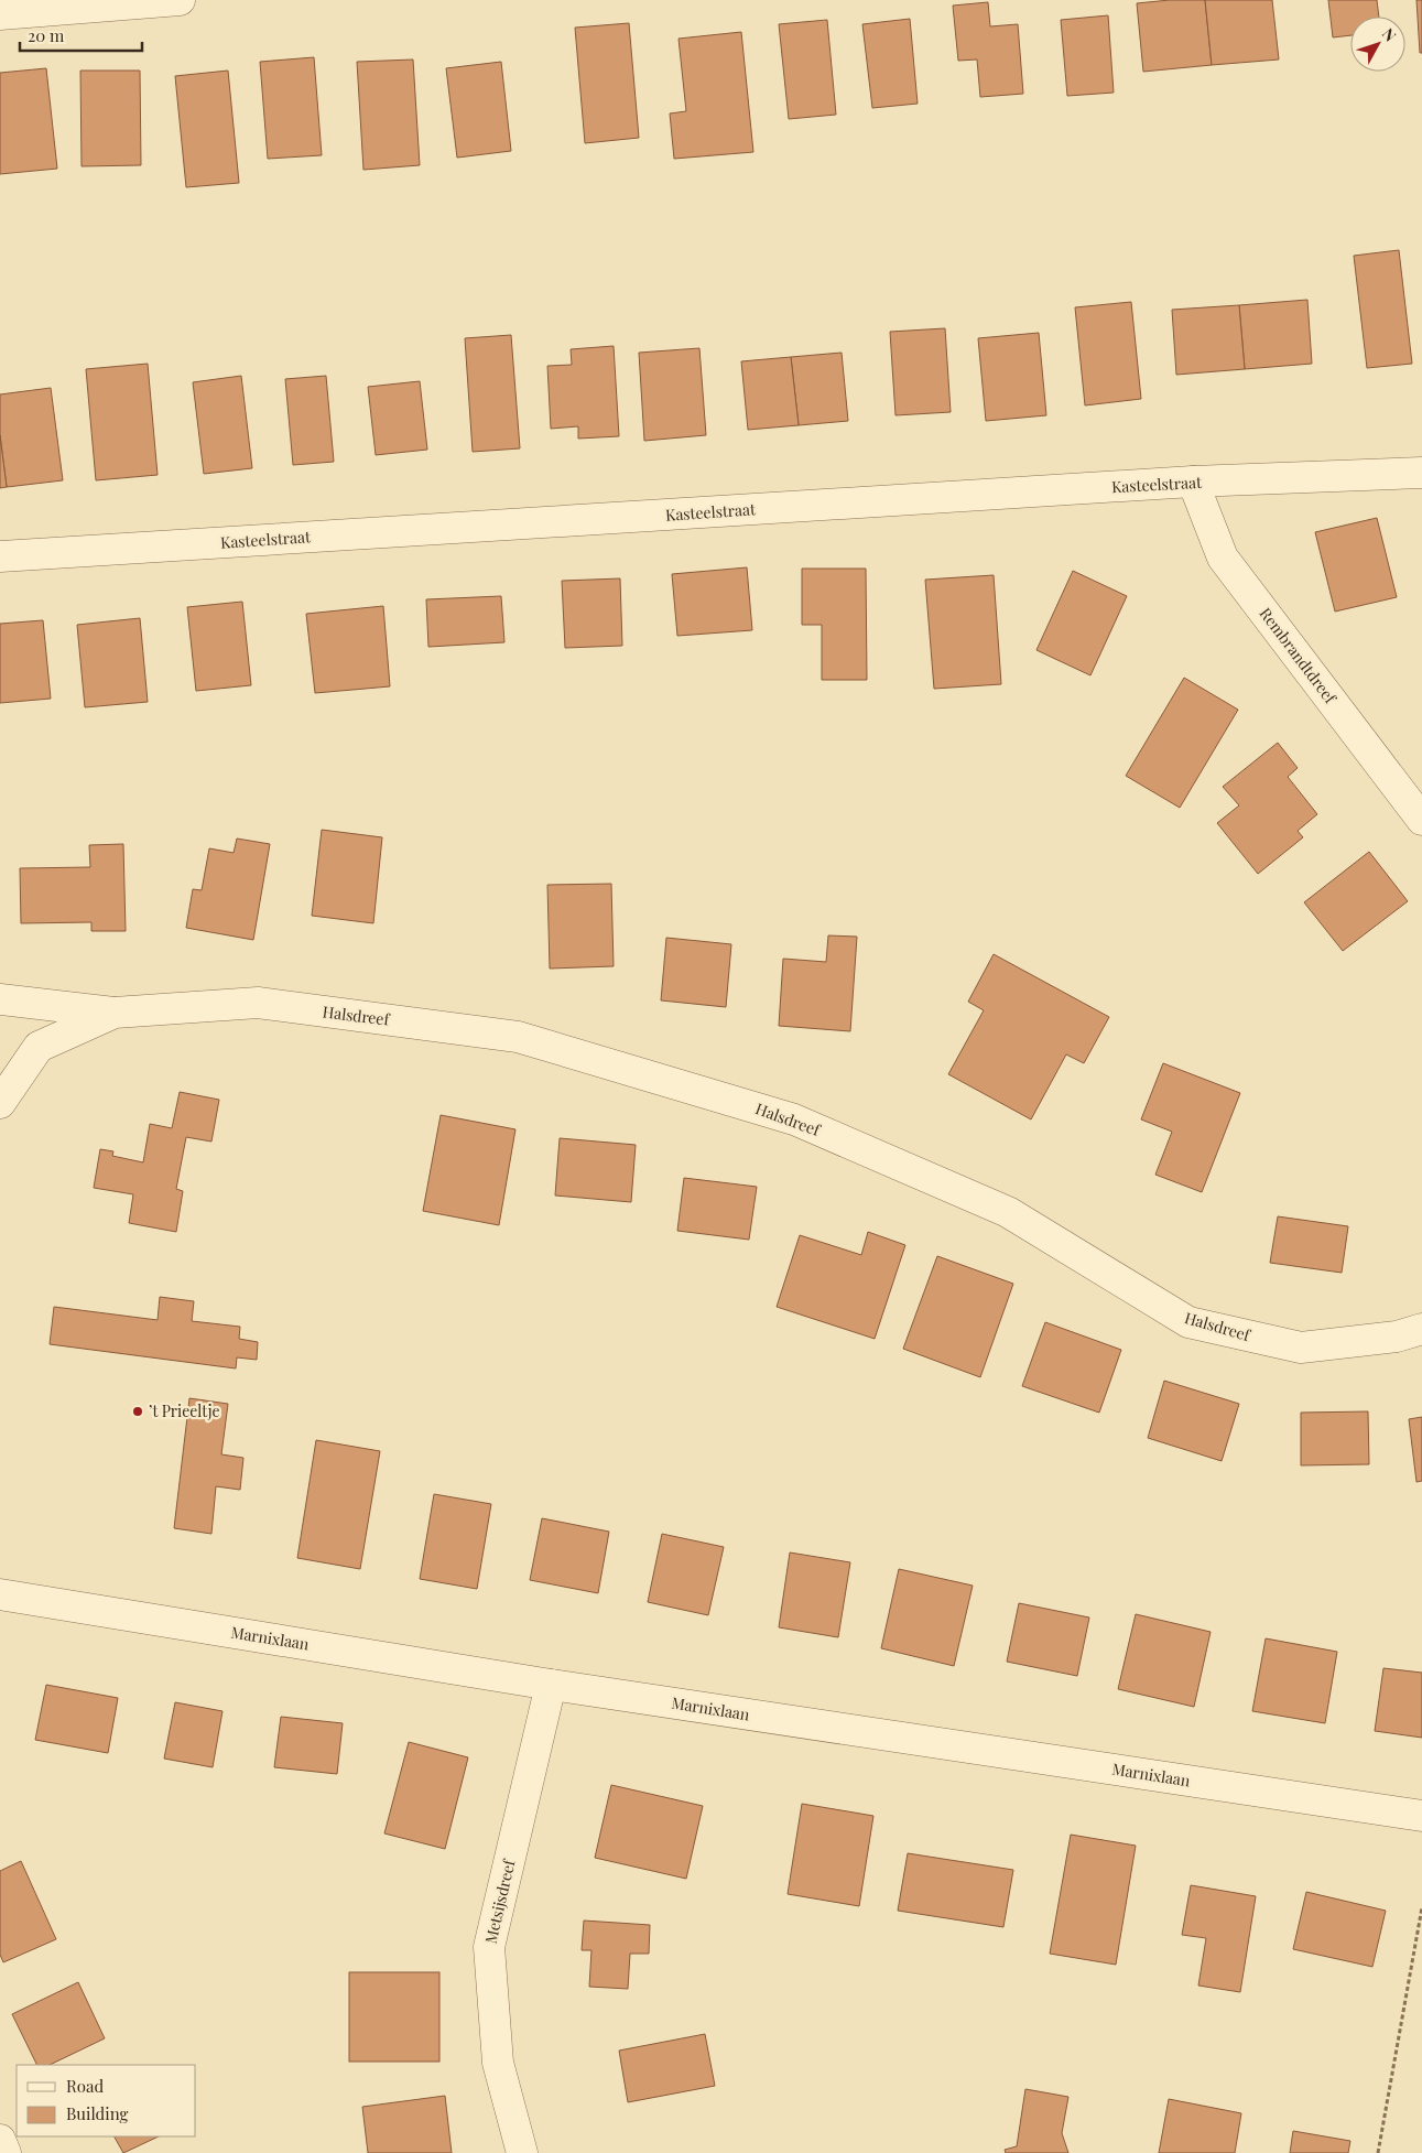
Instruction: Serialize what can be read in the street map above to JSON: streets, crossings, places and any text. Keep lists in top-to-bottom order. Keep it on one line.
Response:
{"streets":{"street":["Kasteelstraat","Rembrandtdreef","Halsdreef","Marnixlaan","Metsijsdreef"]},"crossings":[["Kasteelstraat","Rembrandtdreef"],["Marnixlaan","Metsijsdreef"]],"places":["’t Prieeltje"],"legend":["Road","Building"],"scale_bar":"20 m","north":"top right"}
